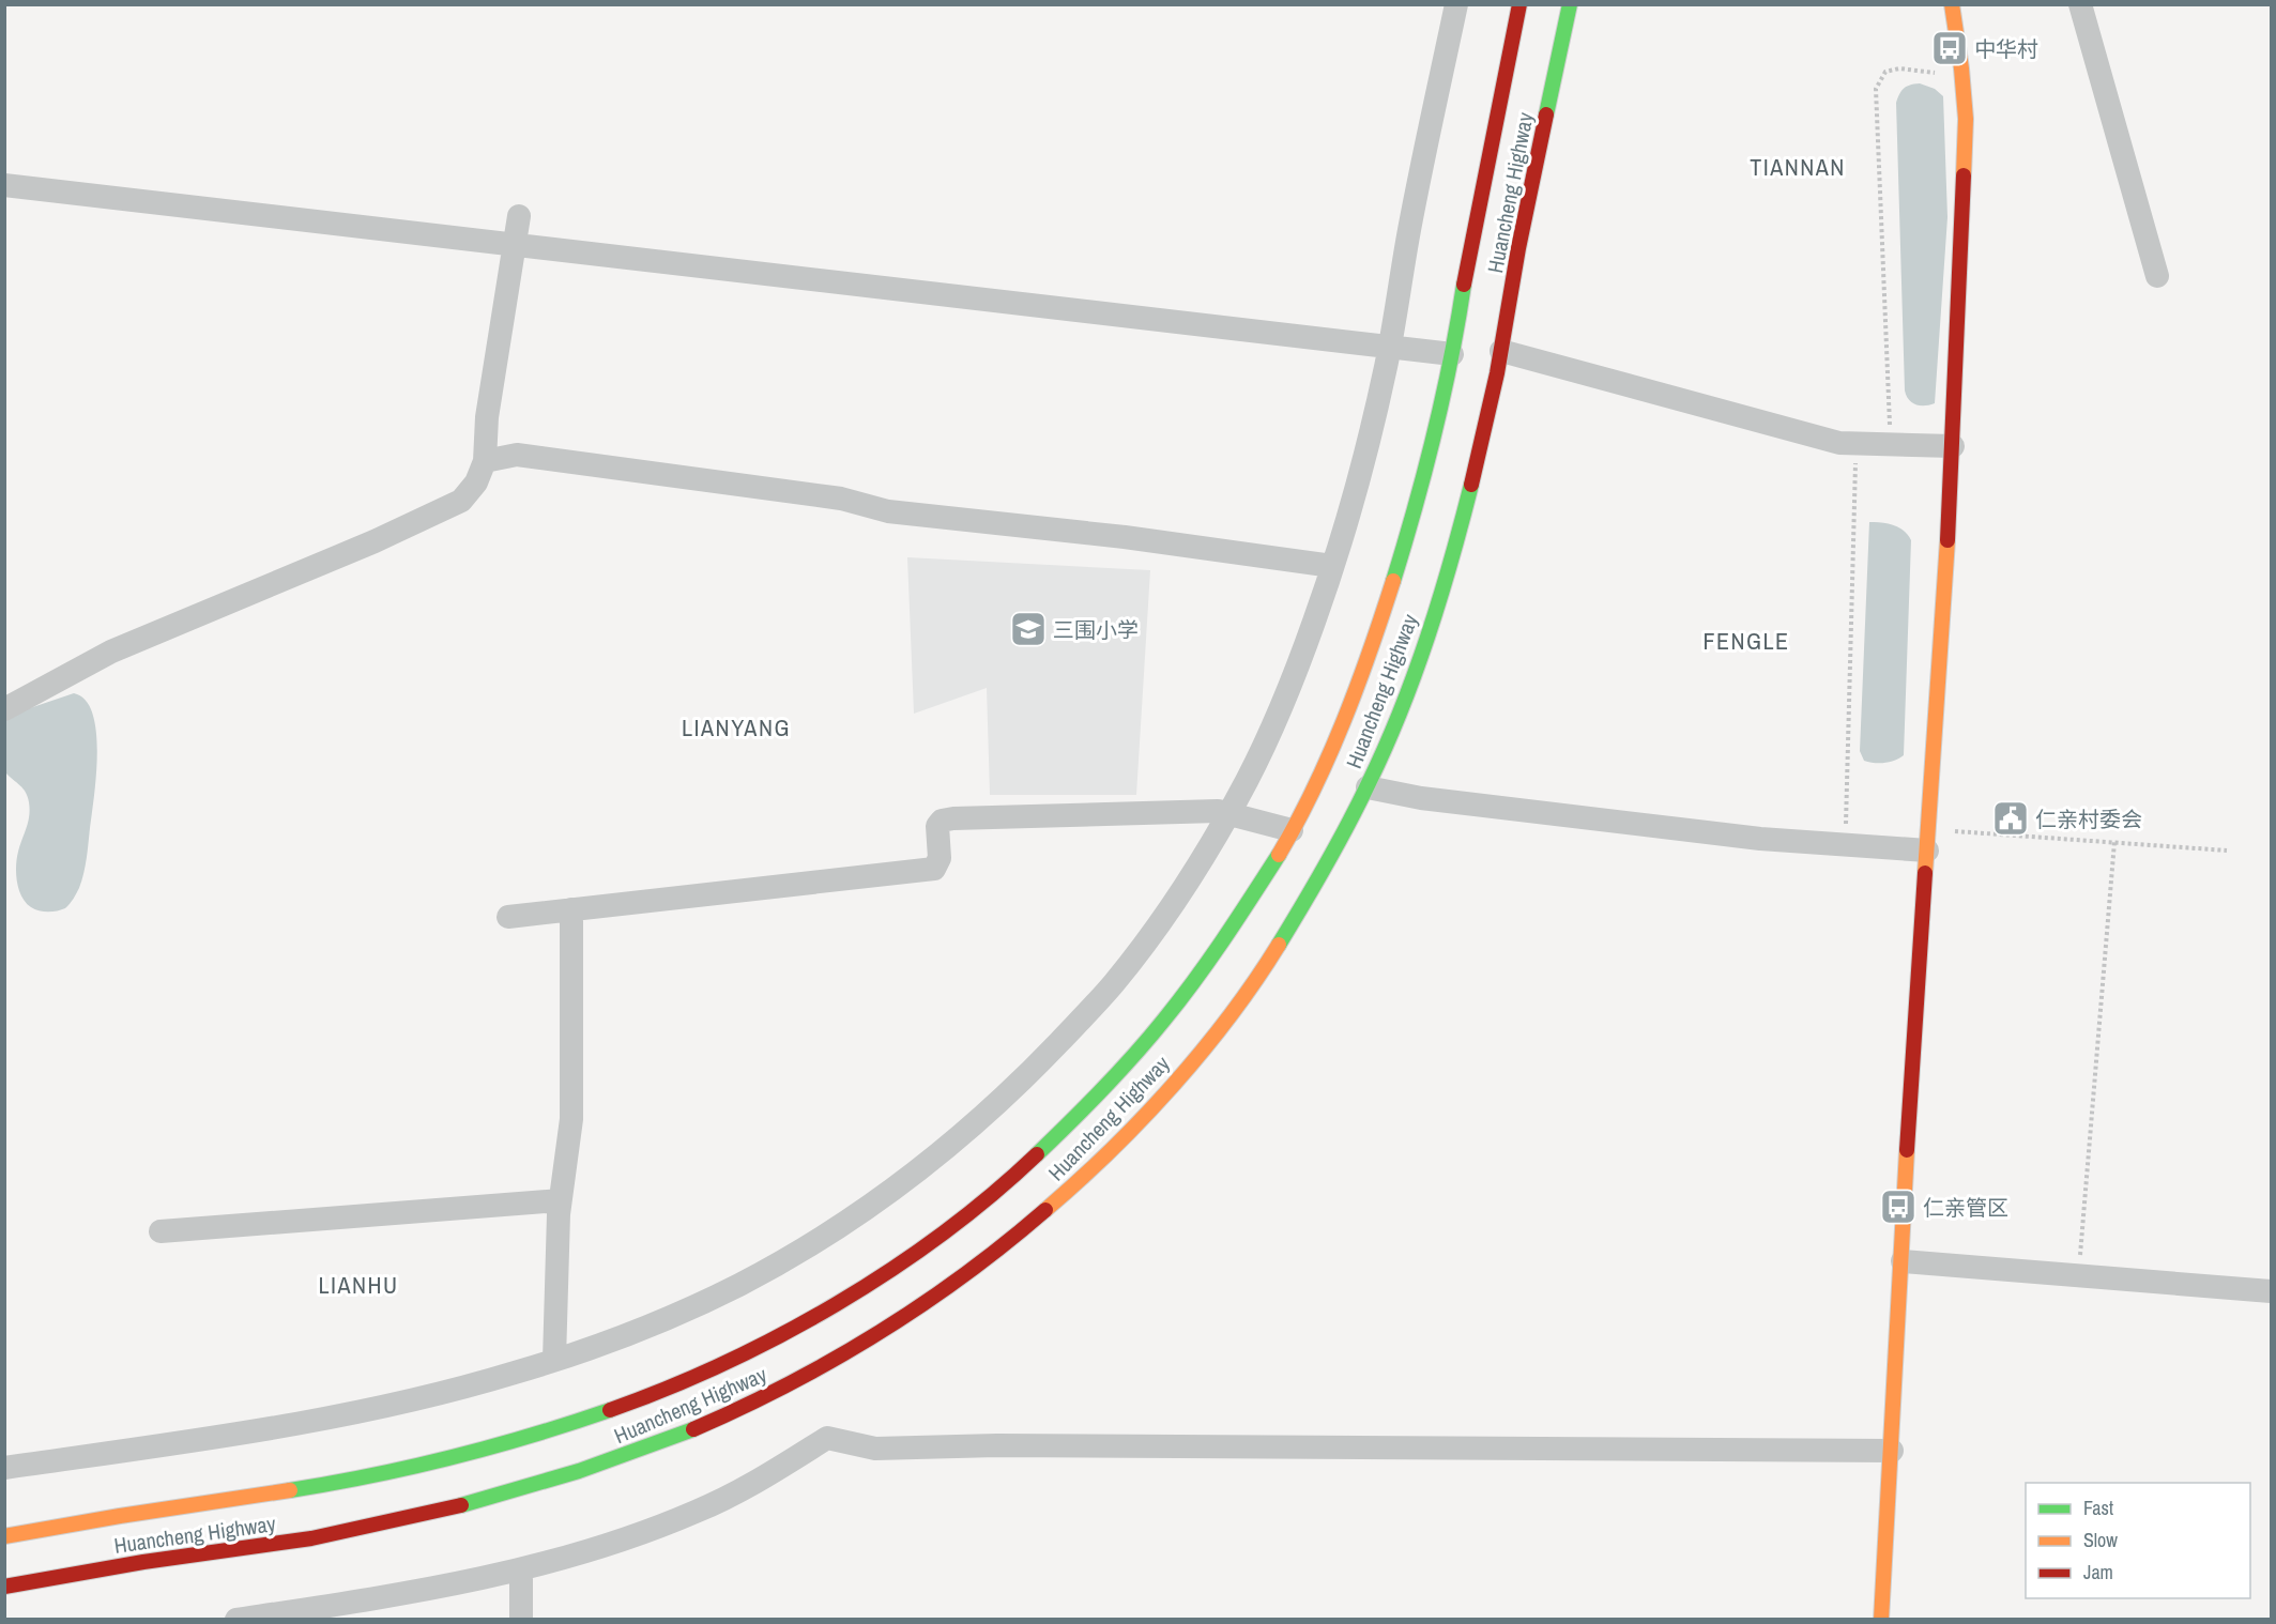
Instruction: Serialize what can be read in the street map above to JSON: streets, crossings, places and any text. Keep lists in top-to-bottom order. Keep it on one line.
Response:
{"streets":{"main road":["Huancheng Highway"]},"districts":["TIANNAN","FENGLE","LIANYANG","LIANHU"],"places":{"bus stop":["中华村","仁亲管区"],"school or university":["三围小学"],"public building":["仁亲村委会"]},"legend":["Fast","Slow","Jam"]}
